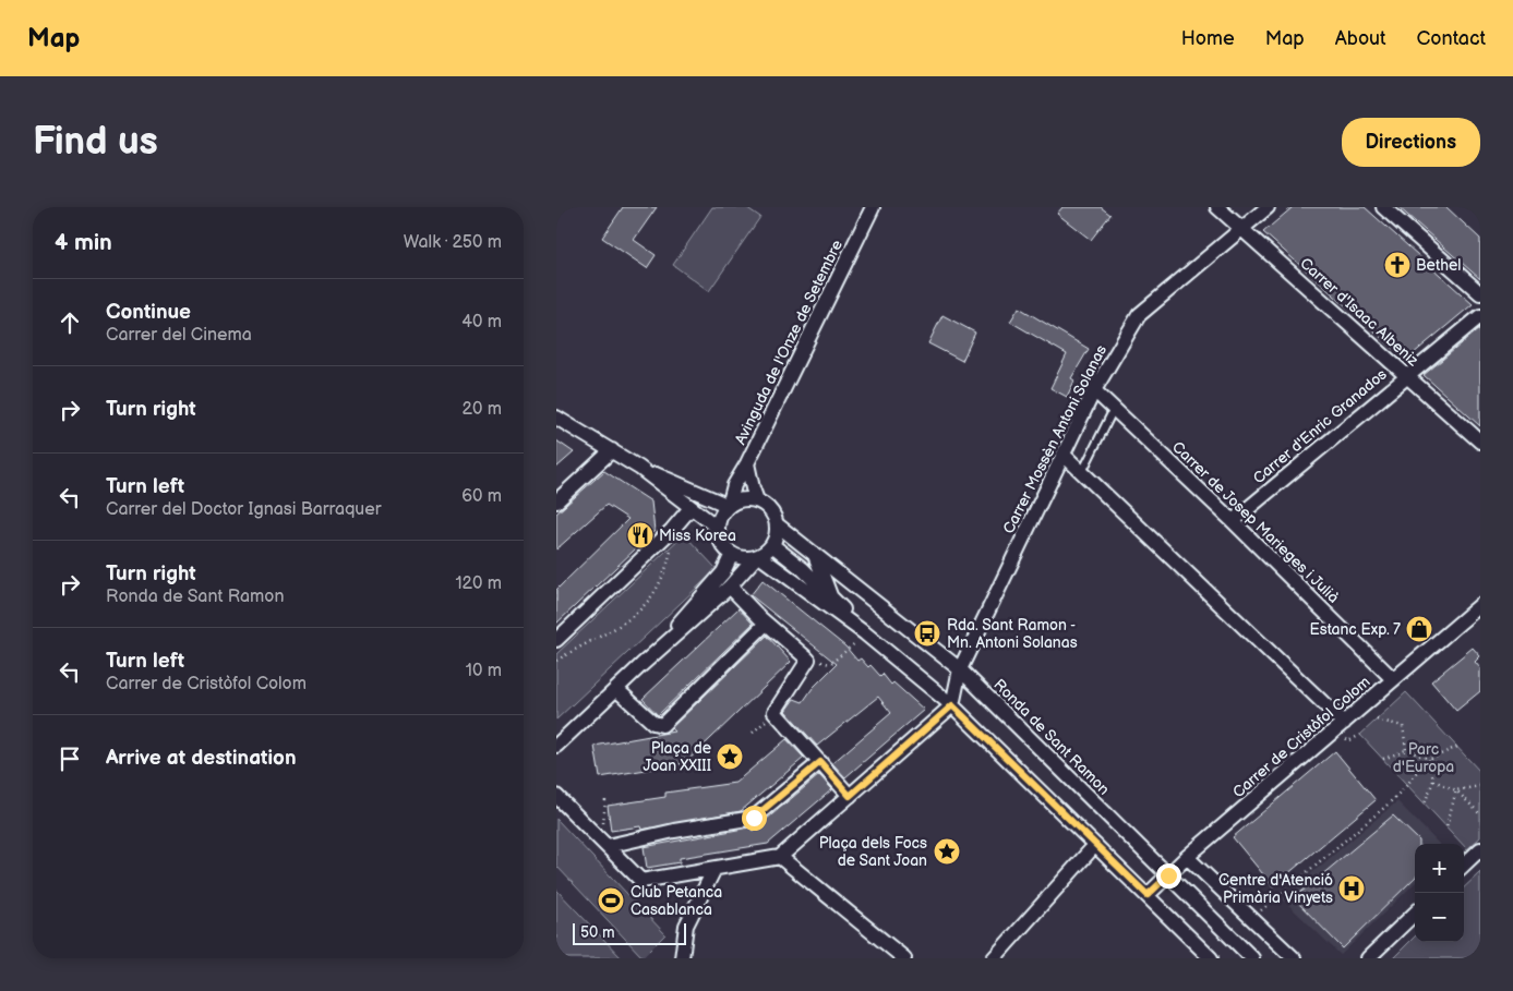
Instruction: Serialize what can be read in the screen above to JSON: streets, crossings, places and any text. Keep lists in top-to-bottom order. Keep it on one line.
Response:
{"streets":{"street":["Carrer d'Isaac Albeniz","Avinguda de l'Onze de Setembre","Carrer d'Enric Granados","Carrer Mossèn Antoni Solanas","Carrer de Josep Marieges i Julià","Ronda de Sant Ramon","Carrer de Cristòfol Colom"]},"crossings":[["Carrer d'Isaac Albeniz","Carrer d'Enric Granados"],["Carrer d'Isaac Albeniz","Carrer Mossèn Antoni Solanas"],["Avinguda de l'Onze de Setembre","Ronda de Sant Ramon"],["Carrer d'Enric Granados","Carrer de Josep Marieges i Julià"],["Carrer Mossèn Antoni Solanas","Carrer de Josep Marieges i Julià"],["Carrer Mossèn Antoni Solanas","Ronda de Sant Ramon"],["Carrer de Josep Marieges i Julià","Carrer de Cristòfol Colom"],["Ronda de Sant Ramon","Carrer de Cristòfol Colom"]],"parks":["Parc d'Europa"],"places":{"church":["Bethel"],"restaurant":["Miss Korea"],"shop":["Estanc Exp. 7"],"bus stop":["Rda. Sant Ramon - Mn. Antoni Solanas"],"place":["Plaça de Joan XXIII","Plaça dels Focs de Sant Joan"],"hospital":["Centre d'Atenció Primària Vinyets"],"sports":["Club Petanca Casablanca"]},"scale_bar":"50 m","page":{"header":"Map","nav":["Home","Map","About","Contact"],"buttons":"Directions","title":"Find us","heading":["4 min","Walk · 250 m"],"list":[["Continue","Carrer del Cinema","40 m"],["Turn right","20 m"],["Turn left","Carrer del Doctor Ignasi Barraquer","60 m"],["Turn right","Ronda de Sant Ramon","120 m"],["Turn left","Carrer de Cristòfol Colom","10 m"],"Arrive at destination"],"map_buttons":["+","−"],"scale":"50 m"}}
